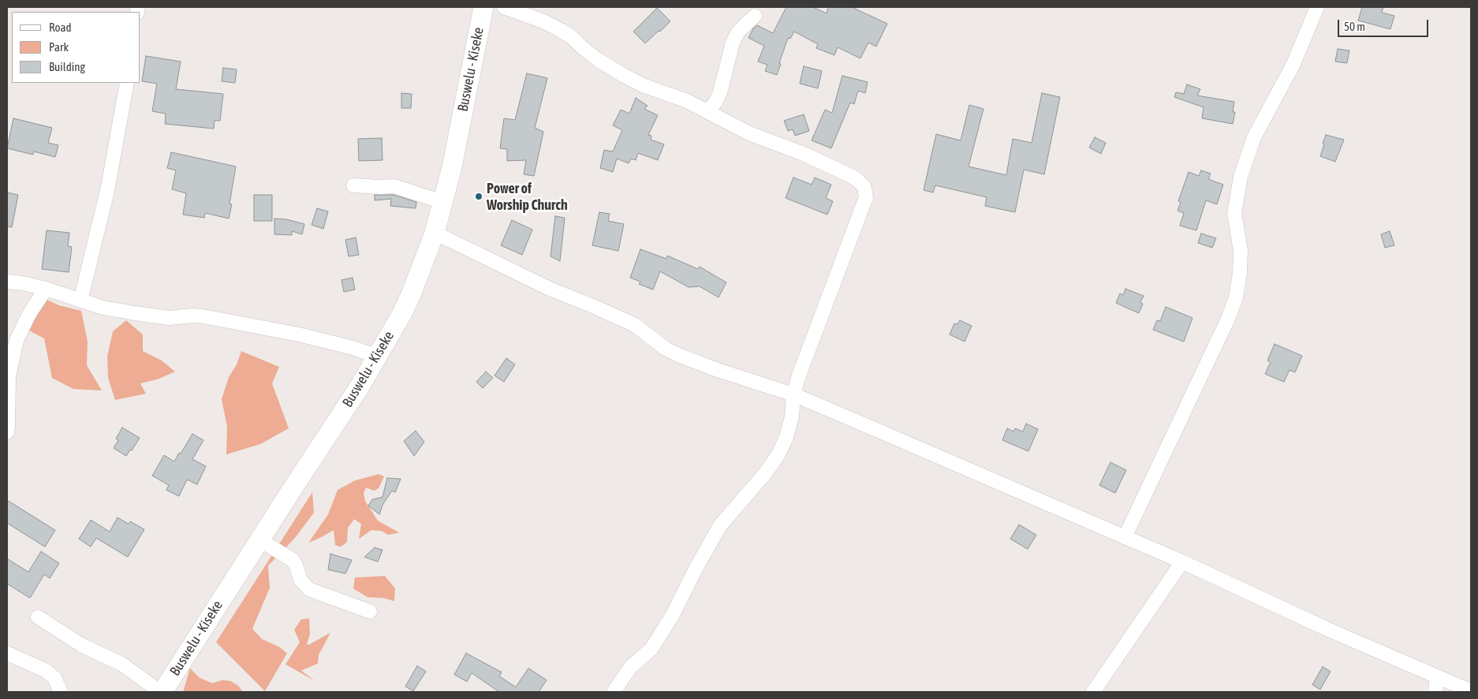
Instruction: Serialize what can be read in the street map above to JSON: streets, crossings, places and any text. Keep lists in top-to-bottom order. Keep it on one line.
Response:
{"streets":{"main road":["Buswelu - Kiseke"]},"places":["Power of Worship Church"],"legend":["Road","Park","Building"],"scale_bar":"50 m"}
